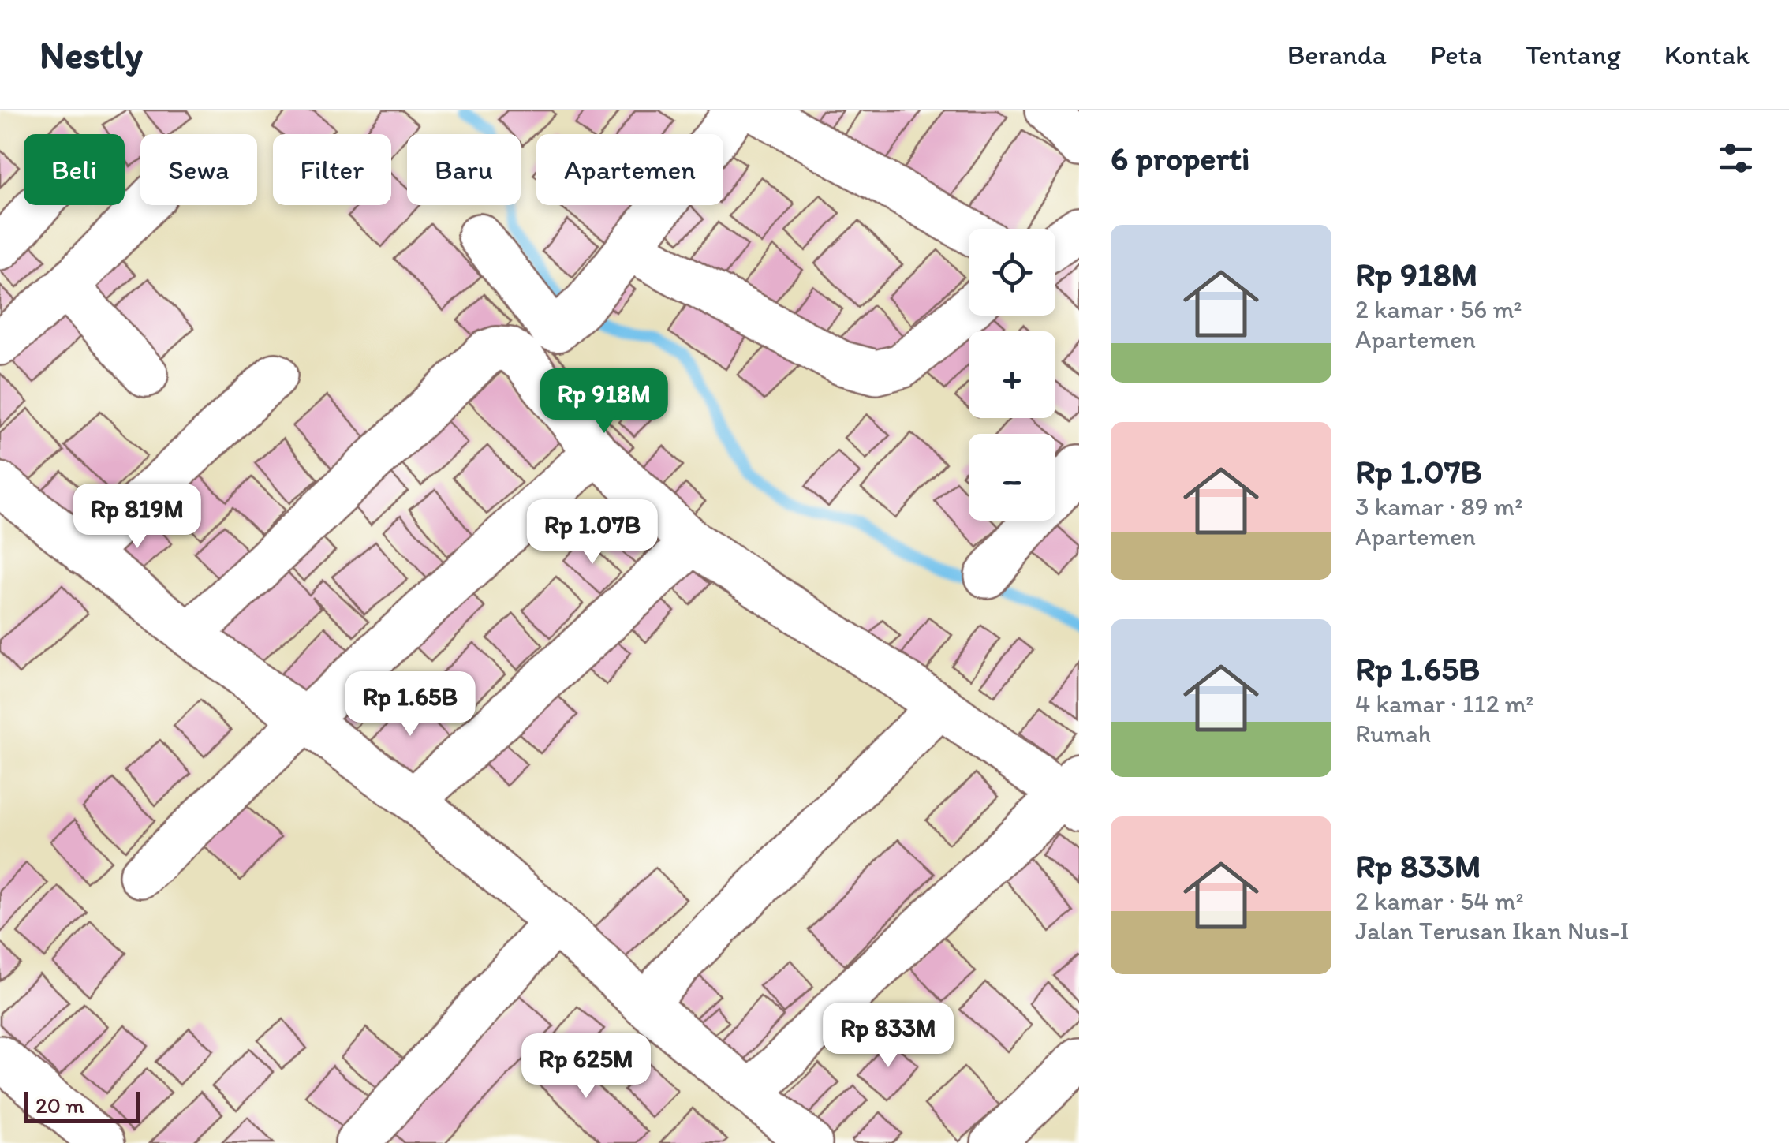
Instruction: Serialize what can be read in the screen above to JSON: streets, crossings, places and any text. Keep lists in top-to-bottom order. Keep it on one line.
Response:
{"scale_bar":"20 m","page":{"header":"Nestly","nav":["Beranda","Peta","Tentang","Kontak"],"heading":"6 properti","chip":["Beli","Sewa","Filter","Baru","Apartemen"],"list":[{"name":"Rp 918M","note":"2 kamar · 56 m² · Apartemen"},{"name":"Rp 1.07B","note":"3 kamar · 89 m² · Apartemen"},{"name":"Rp 1.65B","note":"4 kamar · 112 m² · Rumah"},{"name":"Rp 833M","note":"2 kamar · 54 m² · Jalan Terusan Ikan Nus-I"}],"map_buttons":["+","−"],"price":["Rp 918M","Rp 819M","Rp 1.07B","Rp 1.65B","Rp 833M","Rp 625M"],"scale":"20 m"}}
